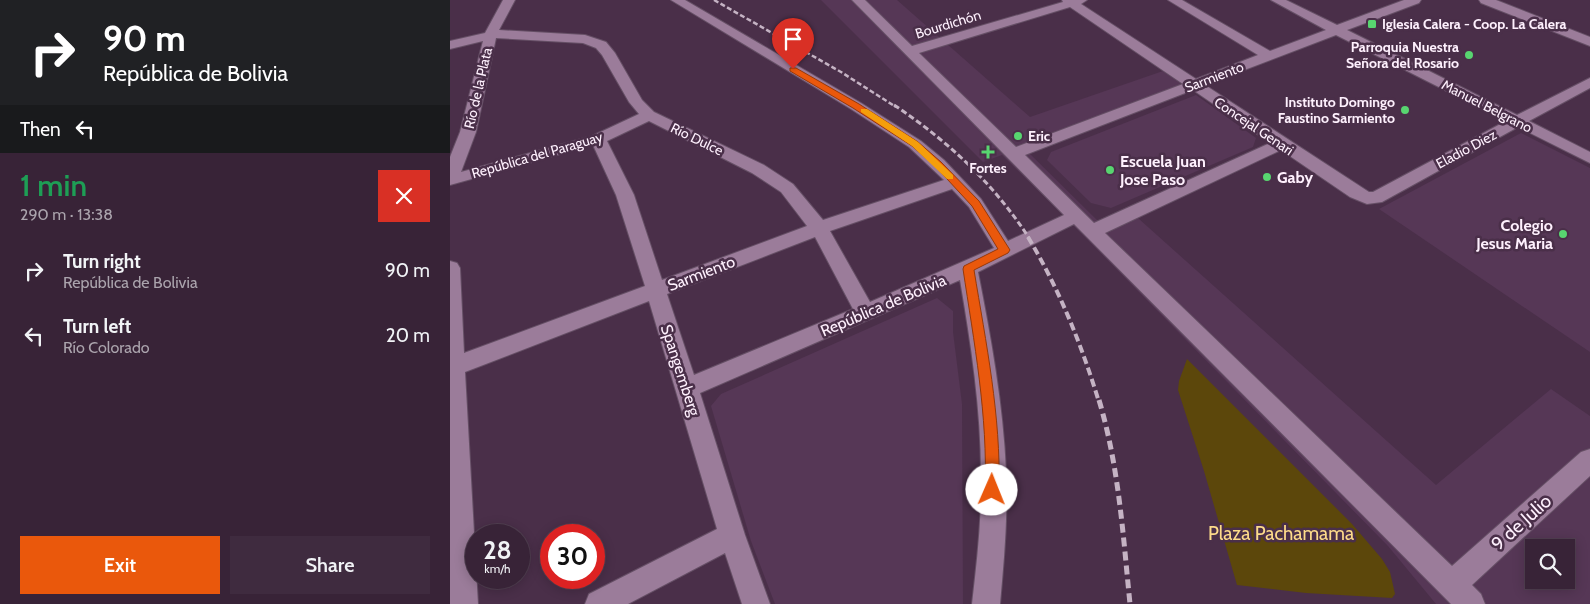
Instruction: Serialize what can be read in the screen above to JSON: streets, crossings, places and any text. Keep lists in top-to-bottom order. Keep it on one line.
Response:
{"streets":{"street":["Bourdichón","Sarmiento","Río de la Plata","Manuel Belgrano","Concejal Genari","Río Dulce","Eladio Diez","República del Paraguay","República de Bolivia","Spangemberg","9 de Julio"]},"crossings":[["Bourdichón","Concejal Genari"],["Sarmiento","Manuel Belgrano"],["Sarmiento","Concejal Genari"],["Sarmiento","Río Dulce"],["Sarmiento","Spangemberg"],["Río de la Plata","Río Dulce"],["Río de la Plata","República del Paraguay"],["Manuel Belgrano","Eladio Diez"],["Concejal Genari","Eladio Diez"],["Río Dulce","República del Paraguay"],["Río Dulce","República de Bolivia"],["República del Paraguay","Spangemberg"],["República de Bolivia","Spangemberg"]],"parks":["Plaza Pachamama"],"places":{"transit":["Iglesia Calera - Coop. La Calera"],"other":["Parroquia Nuestra Señora del Rosario","Instituto Domingo Faustino Sarmiento","Eric","Escuela Juan Jose Paso","Gaby","Colegio Jesus Maria"],"health":["Fortes"]},"page":{"turn":["90 m","República de Bolivia"],"then":"Then","heading":["1 min","290 m · 13:38"],"list":[{"name":"Turn right","note":"República de Bolivia","value":"90 m"},{"name":"Turn left","note":"Río Colorado","value":"20 m"}],"speed":"28 km/h","limit":"30","buttons":["Exit","Share"]}}
